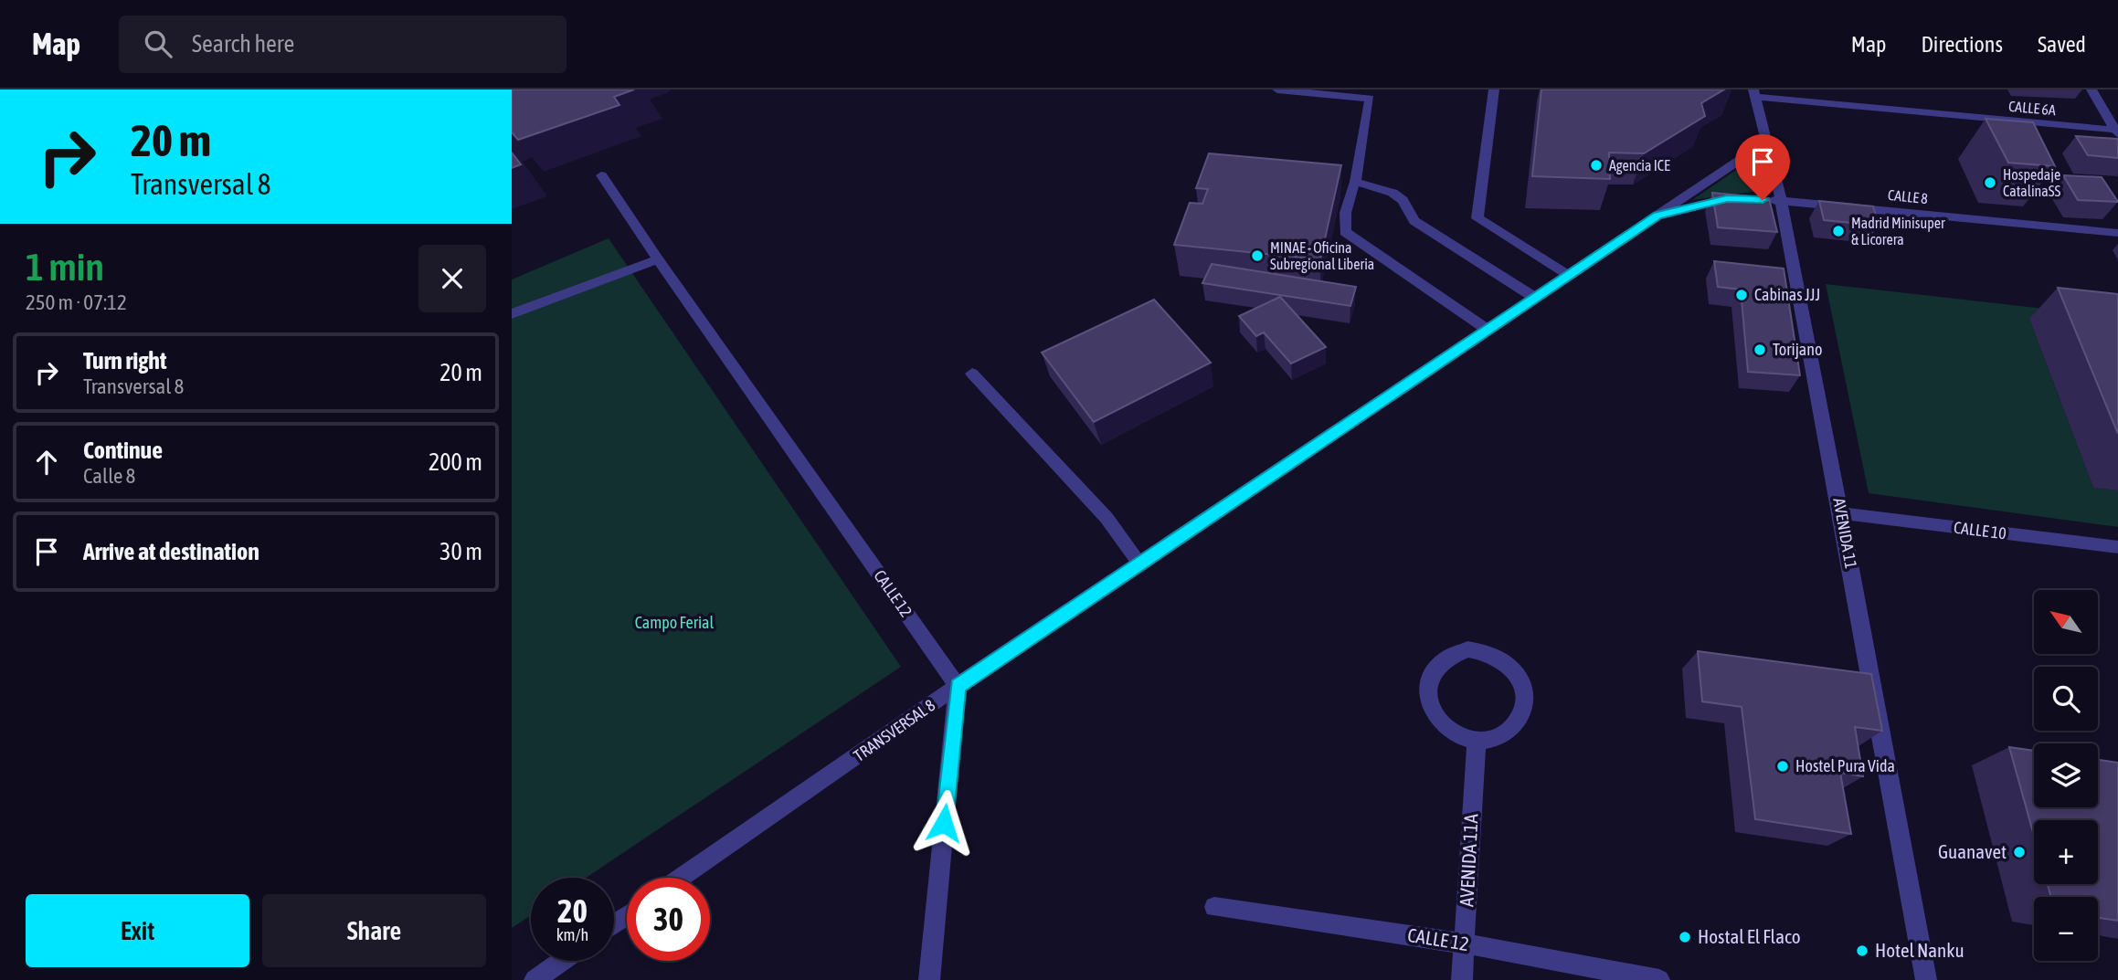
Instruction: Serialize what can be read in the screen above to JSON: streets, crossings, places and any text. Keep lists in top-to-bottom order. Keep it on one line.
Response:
{"streets":{"street":["CALLE 6A","CALLE 8","CALLE 10","AVENIDA 11","CALLE 12","TRANSVERSAL 8","AVENIDA 11A"]},"crossings":[["CALLE 6A","AVENIDA 11"],["CALLE 8","AVENIDA 11"],["CALLE 10","AVENIDA 11"],["AVENIDA 11","TRANSVERSAL 8"],["CALLE 12","TRANSVERSAL 8"],["CALLE 12","AVENIDA 11A"]],"parks":["Campo Ferial"],"places":["Agencia ICE","Hospedaje CatalinaSS","Madrid Minisuper & Licorera","MINAE - Oficina Subregional Liberia","Cabinas JJJ","Torijano","Hostel Pura Vida","Guanavet","Hostal El Flaco","Hotel Nanku"],"north":"top left","page":{"header":"Map","search":"Search here","nav":["Map","Directions","Saved"],"turn":["20 m","Transversal 8"],"heading":["1 min","250 m · 07:12"],"list":[{"name":"Turn right","note":"Transversal 8","value":"20 m"},{"name":"Continue","note":"Calle 8","value":"200 m"},{"name":"Arrive at destination","value":"30 m"}],"map_buttons":["+","−"],"speed":"20 km/h","limit":"30","buttons":["Exit","Share"]}}
